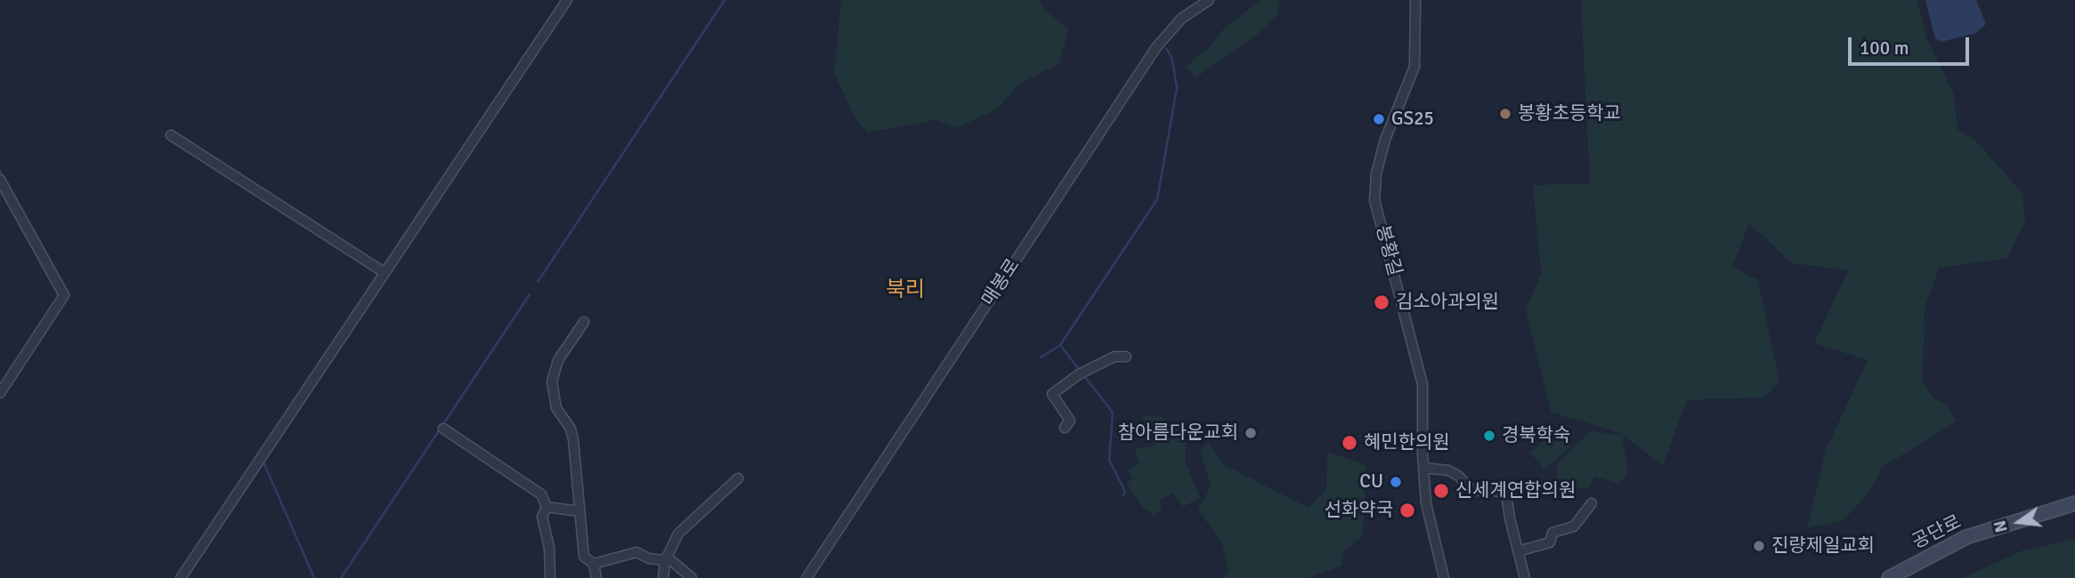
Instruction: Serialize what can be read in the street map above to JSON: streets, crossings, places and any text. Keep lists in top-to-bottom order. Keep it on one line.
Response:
{"streets":{"street":["봉황길","매봉로","공단로"]},"districts":["북리"],"places":["봉황초등학교","GS25","김소아과의원","참아름다운교회","경북학숙","혜민한의원","CU","신세계연합의원","선화약국","진량제일교회"],"scale_bar":"100 m","north":"left"}
